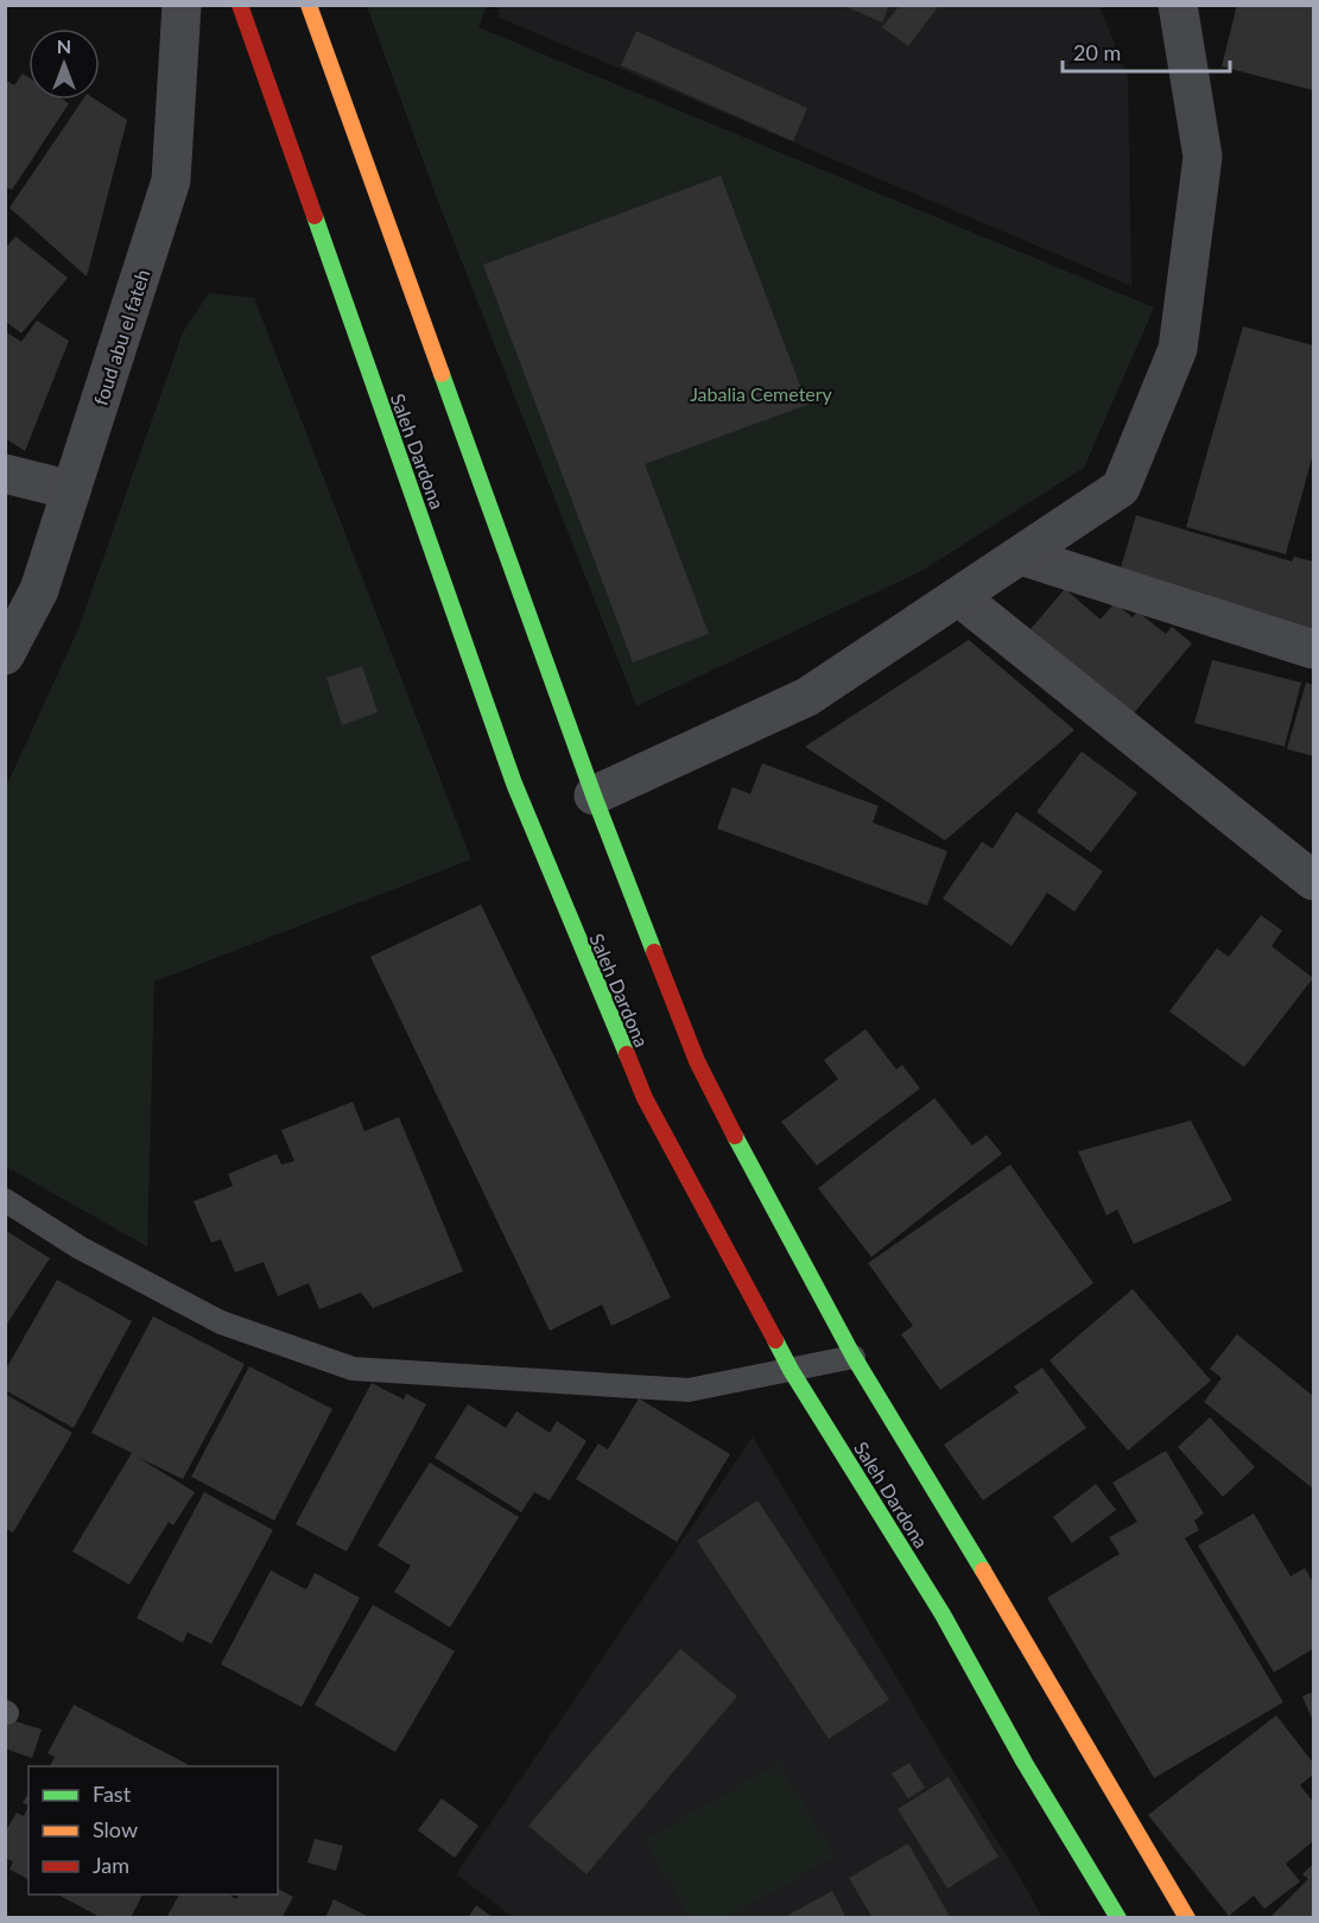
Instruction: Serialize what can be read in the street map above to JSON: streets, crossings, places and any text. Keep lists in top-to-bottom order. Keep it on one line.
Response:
{"streets":{"street":["foud abu el fateh","Saleh Dardona"]},"parks":["Jabalia Cemetery"],"legend":["Fast","Slow","Jam"],"scale_bar":"20 m","north":"top"}
